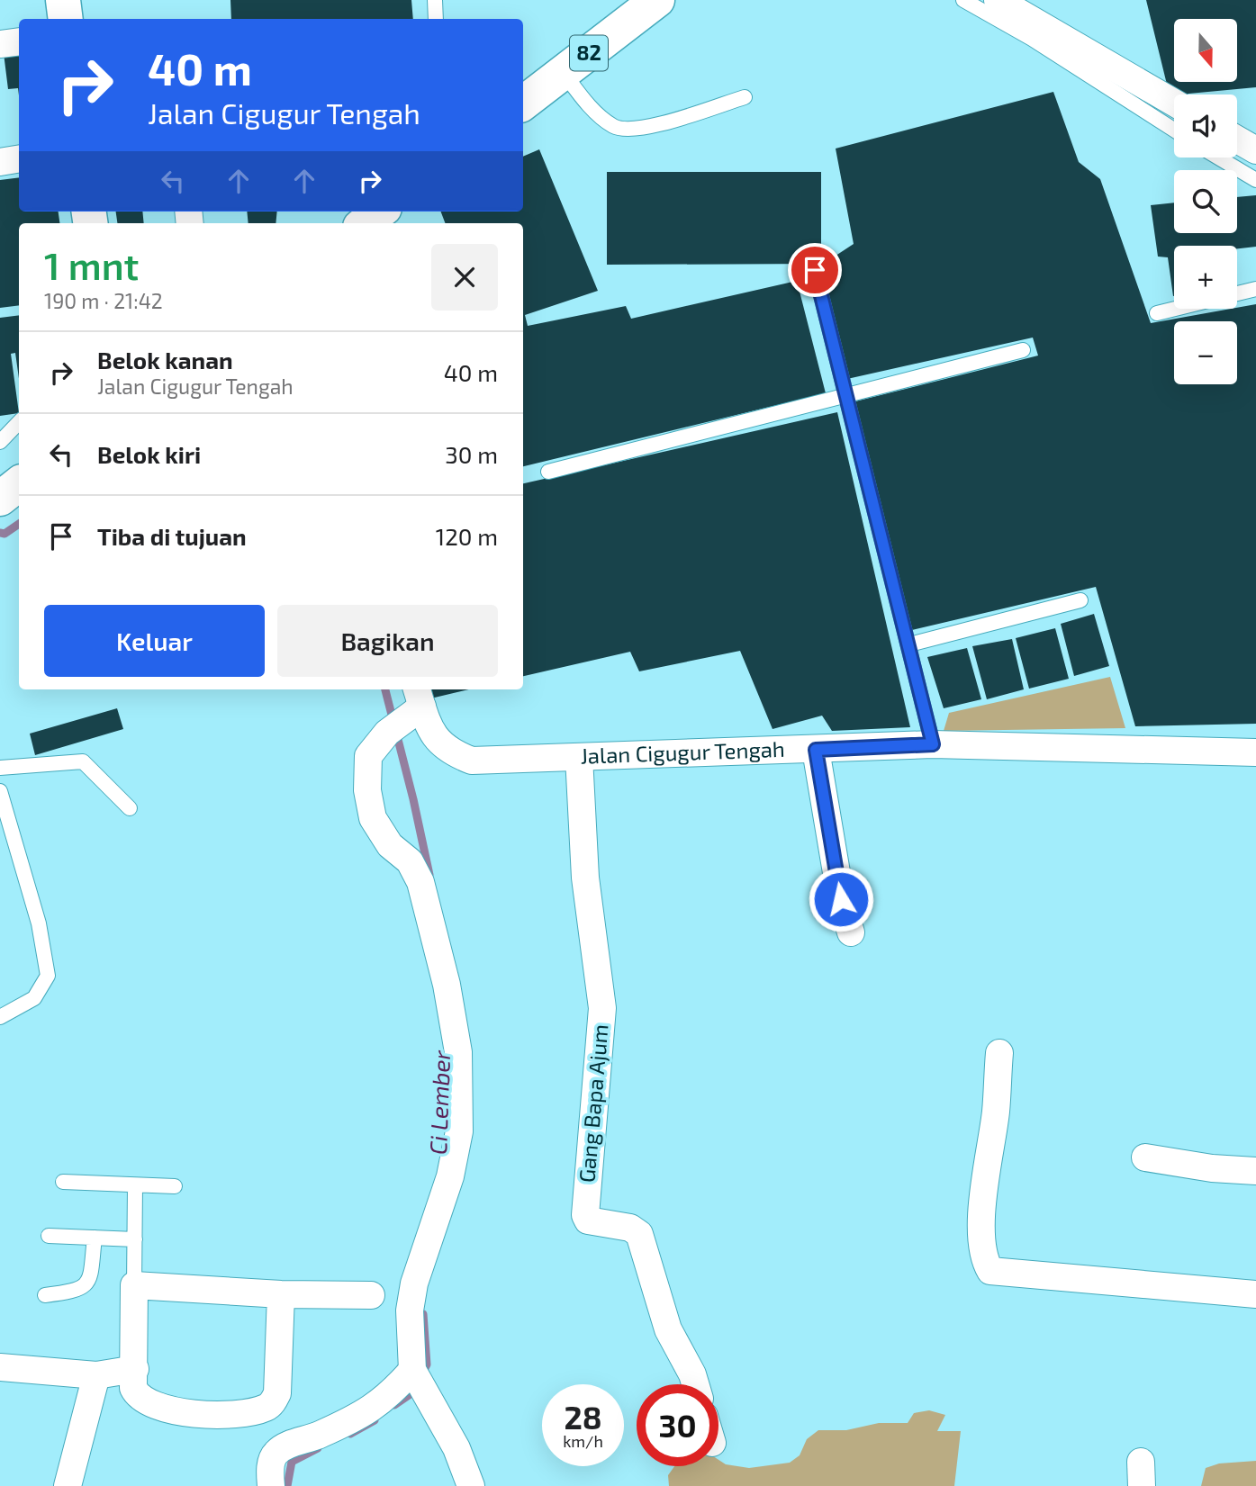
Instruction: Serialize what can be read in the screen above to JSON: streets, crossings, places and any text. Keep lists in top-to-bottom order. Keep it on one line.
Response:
{"streets":{"main road":["82"],"street":["Jalan Cigugur Tengah","Gang Bapa Ajum"]},"crossings":[["Jalan Cigugur Tengah","Gang Bapa Ajum"]],"water":["Ci Lember"],"north":"bottom","page":{"map_buttons":["+","−"],"turn":["40 m","Jalan Cigugur Tengah"],"heading":["1 mnt","190 m · 21:42"],"list":[{"name":"Belok kanan","note":"Jalan Cigugur Tengah","value":"40 m"},{"name":"Belok kiri","value":"30 m"},{"name":"Tiba di tujuan","value":"120 m"}],"buttons":["Keluar","Bagikan"],"speed":"28 km/h","limit":"30"}}
